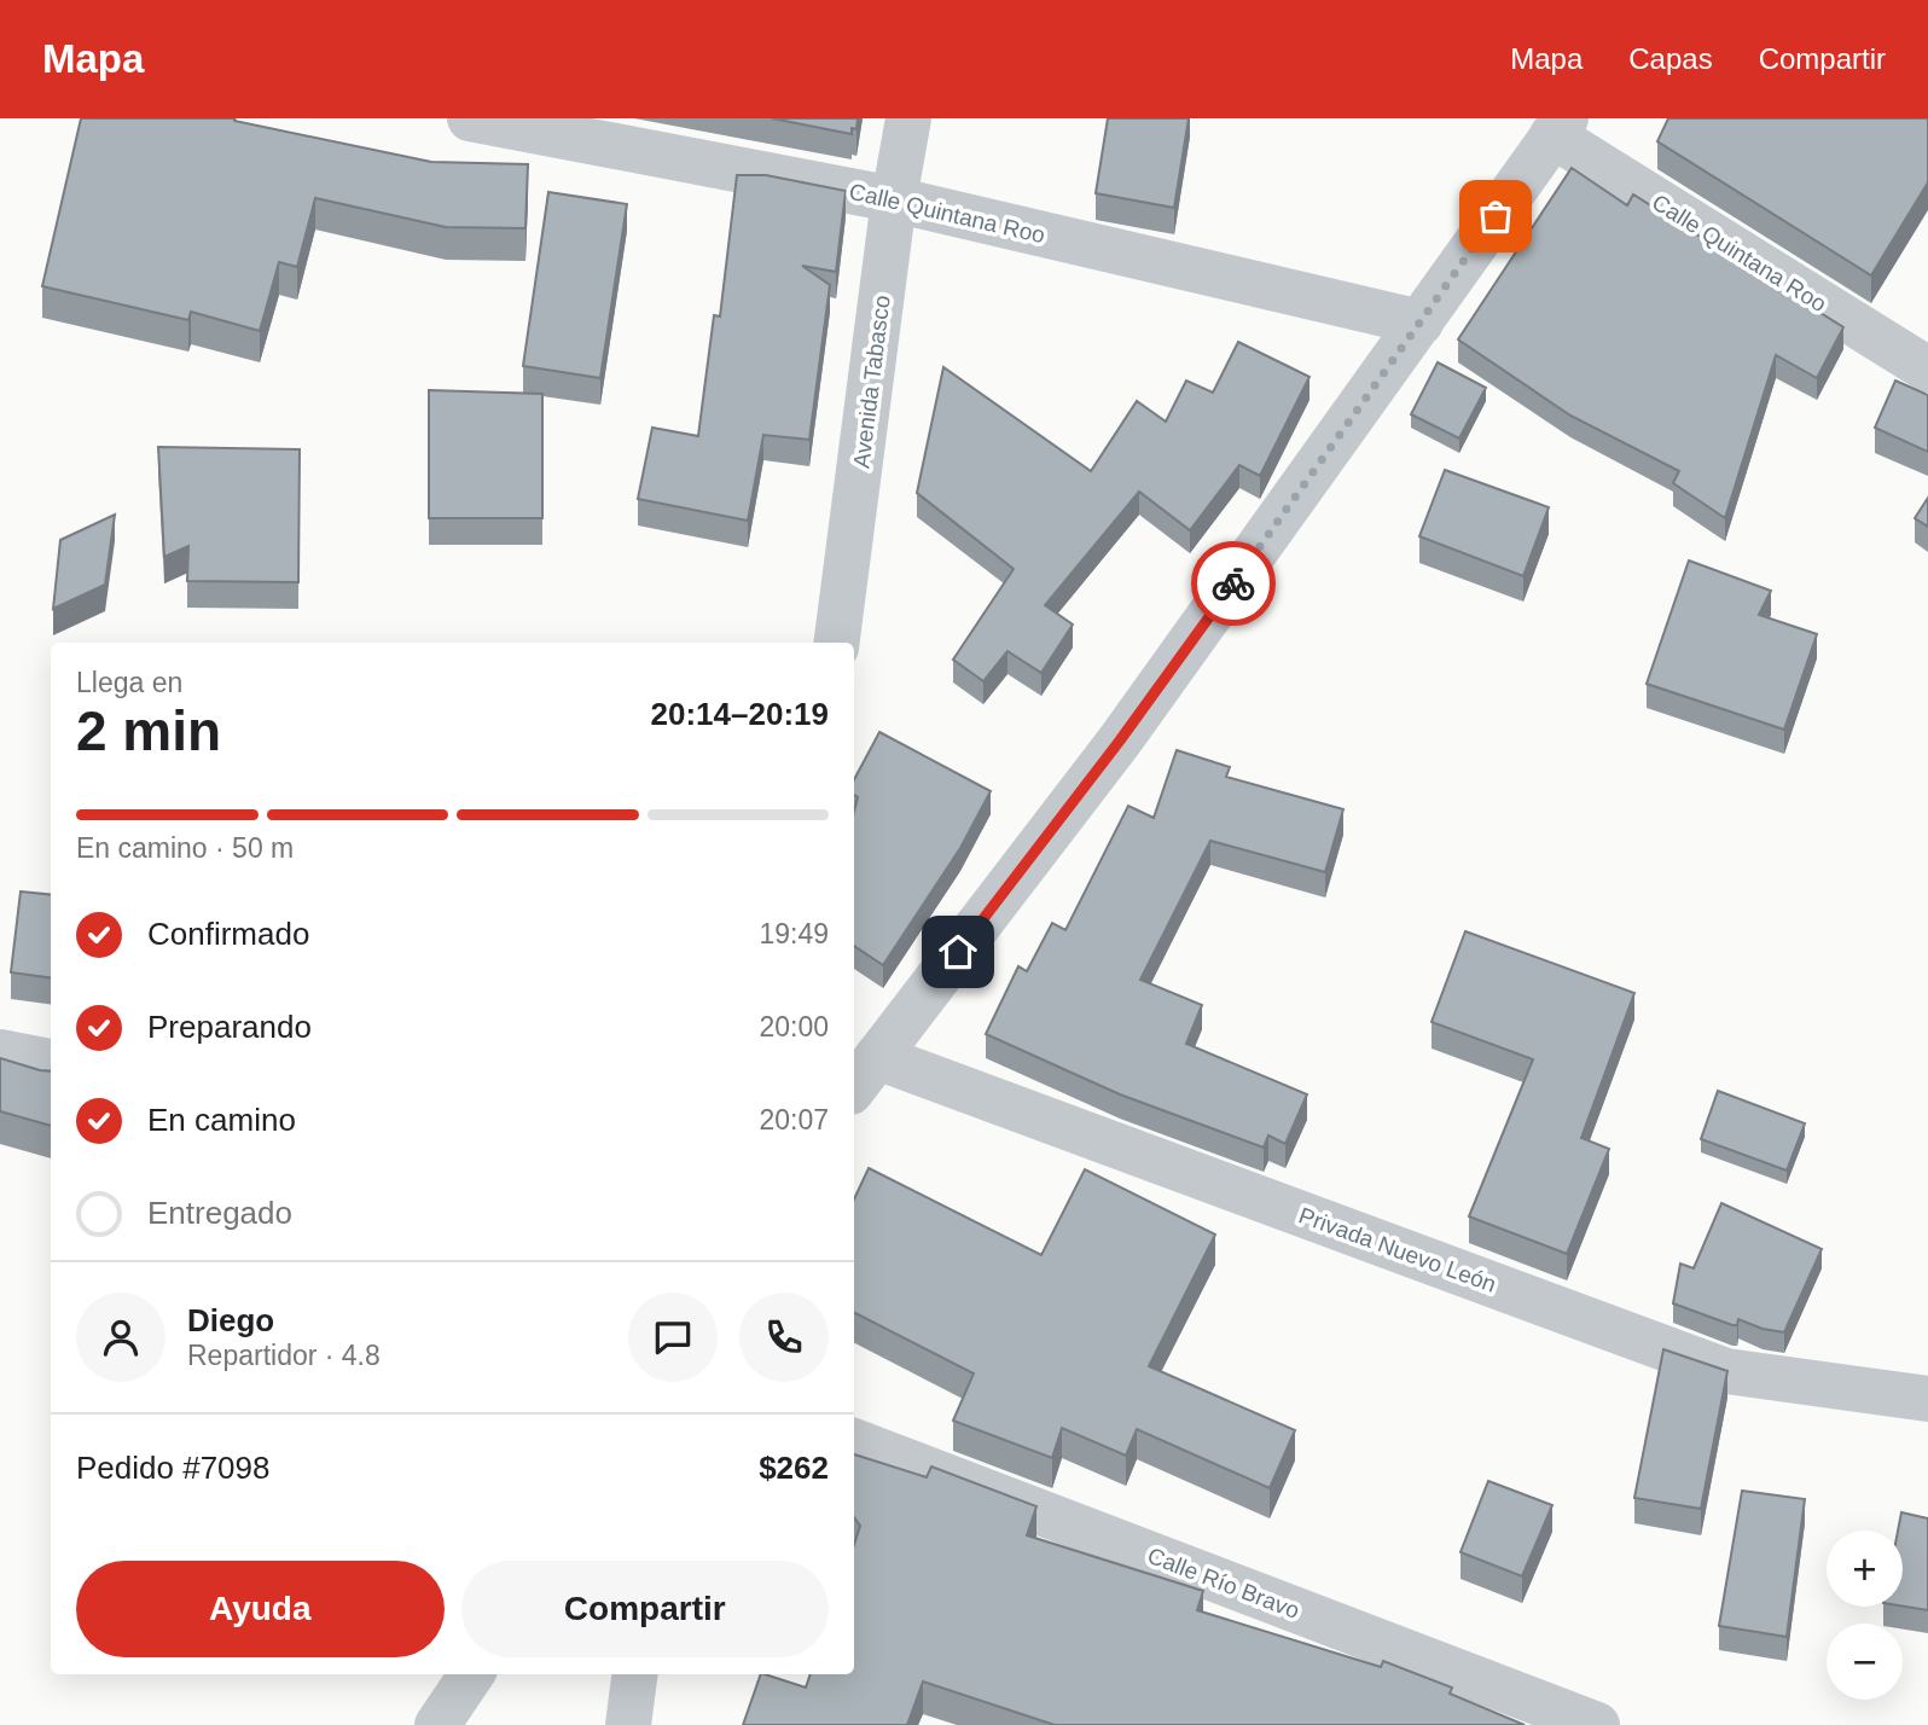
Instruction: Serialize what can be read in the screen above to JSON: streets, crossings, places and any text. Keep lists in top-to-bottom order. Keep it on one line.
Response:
{"streets":{"street":["Calle Quintana Roo","Avenida Tabasco","Privada Nuevo León","Calle Río Bravo"]},"crossings":[["Calle Quintana Roo","Avenida Tabasco"]],"page":{"header":"Mapa","nav":["Mapa","Capas","Compartir"],"heading":["2 min","Llega en","20:14–20:19"],"panel":["Diego","Repartidor · 4.8","Pedido #7098","$262"],"bar":"En camino · 50 m","list":[["Confirmado","19:49"],["Preparando","20:00"],["En camino","20:07"],"Entregado"],"map_buttons":["+","−"],"buttons":["Ayuda","Compartir"]}}
